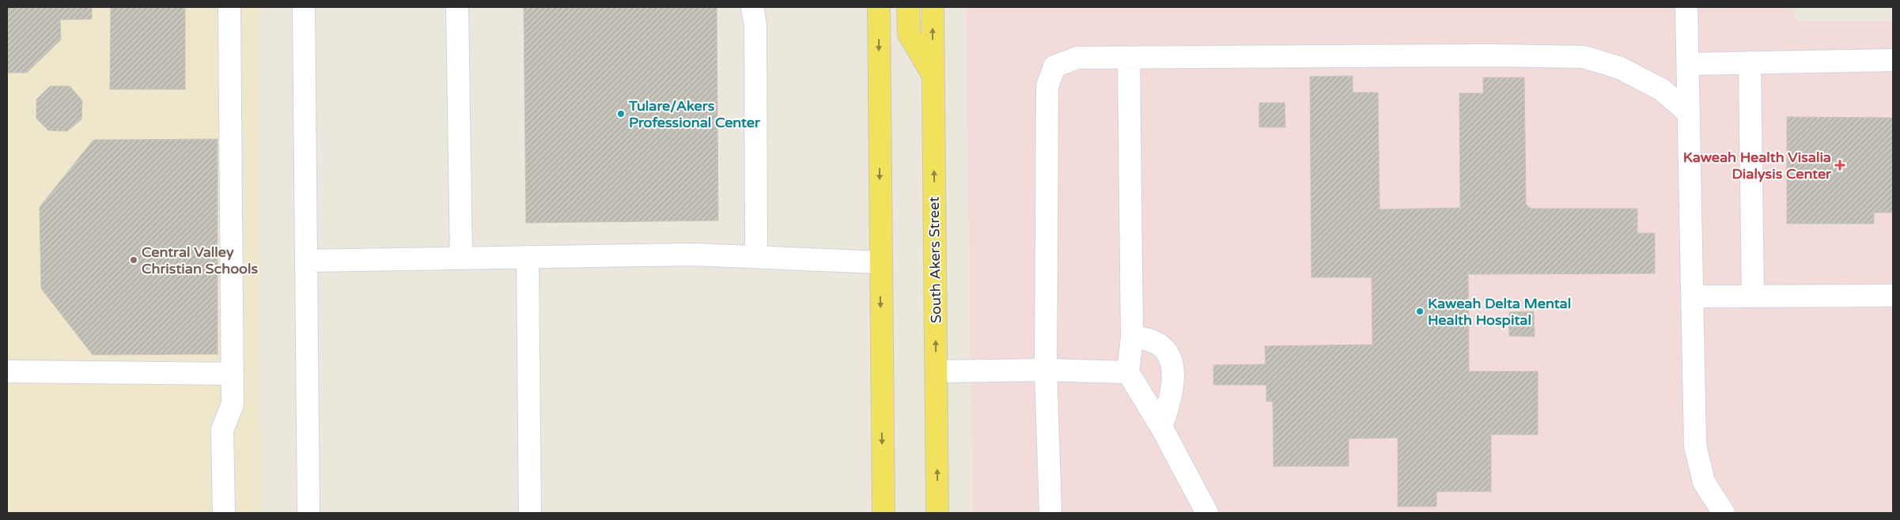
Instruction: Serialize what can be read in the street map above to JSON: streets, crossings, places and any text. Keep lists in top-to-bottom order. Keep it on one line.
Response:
{"streets":{"main road":["South Akers Street"]},"places":{"other":["Tulare/Akers Professional Center","Central Valley Christian Schools","Kaweah Delta Mental Health Hospital"],"health":["Kaweah Health Visalia Dialysis Center"]}}
